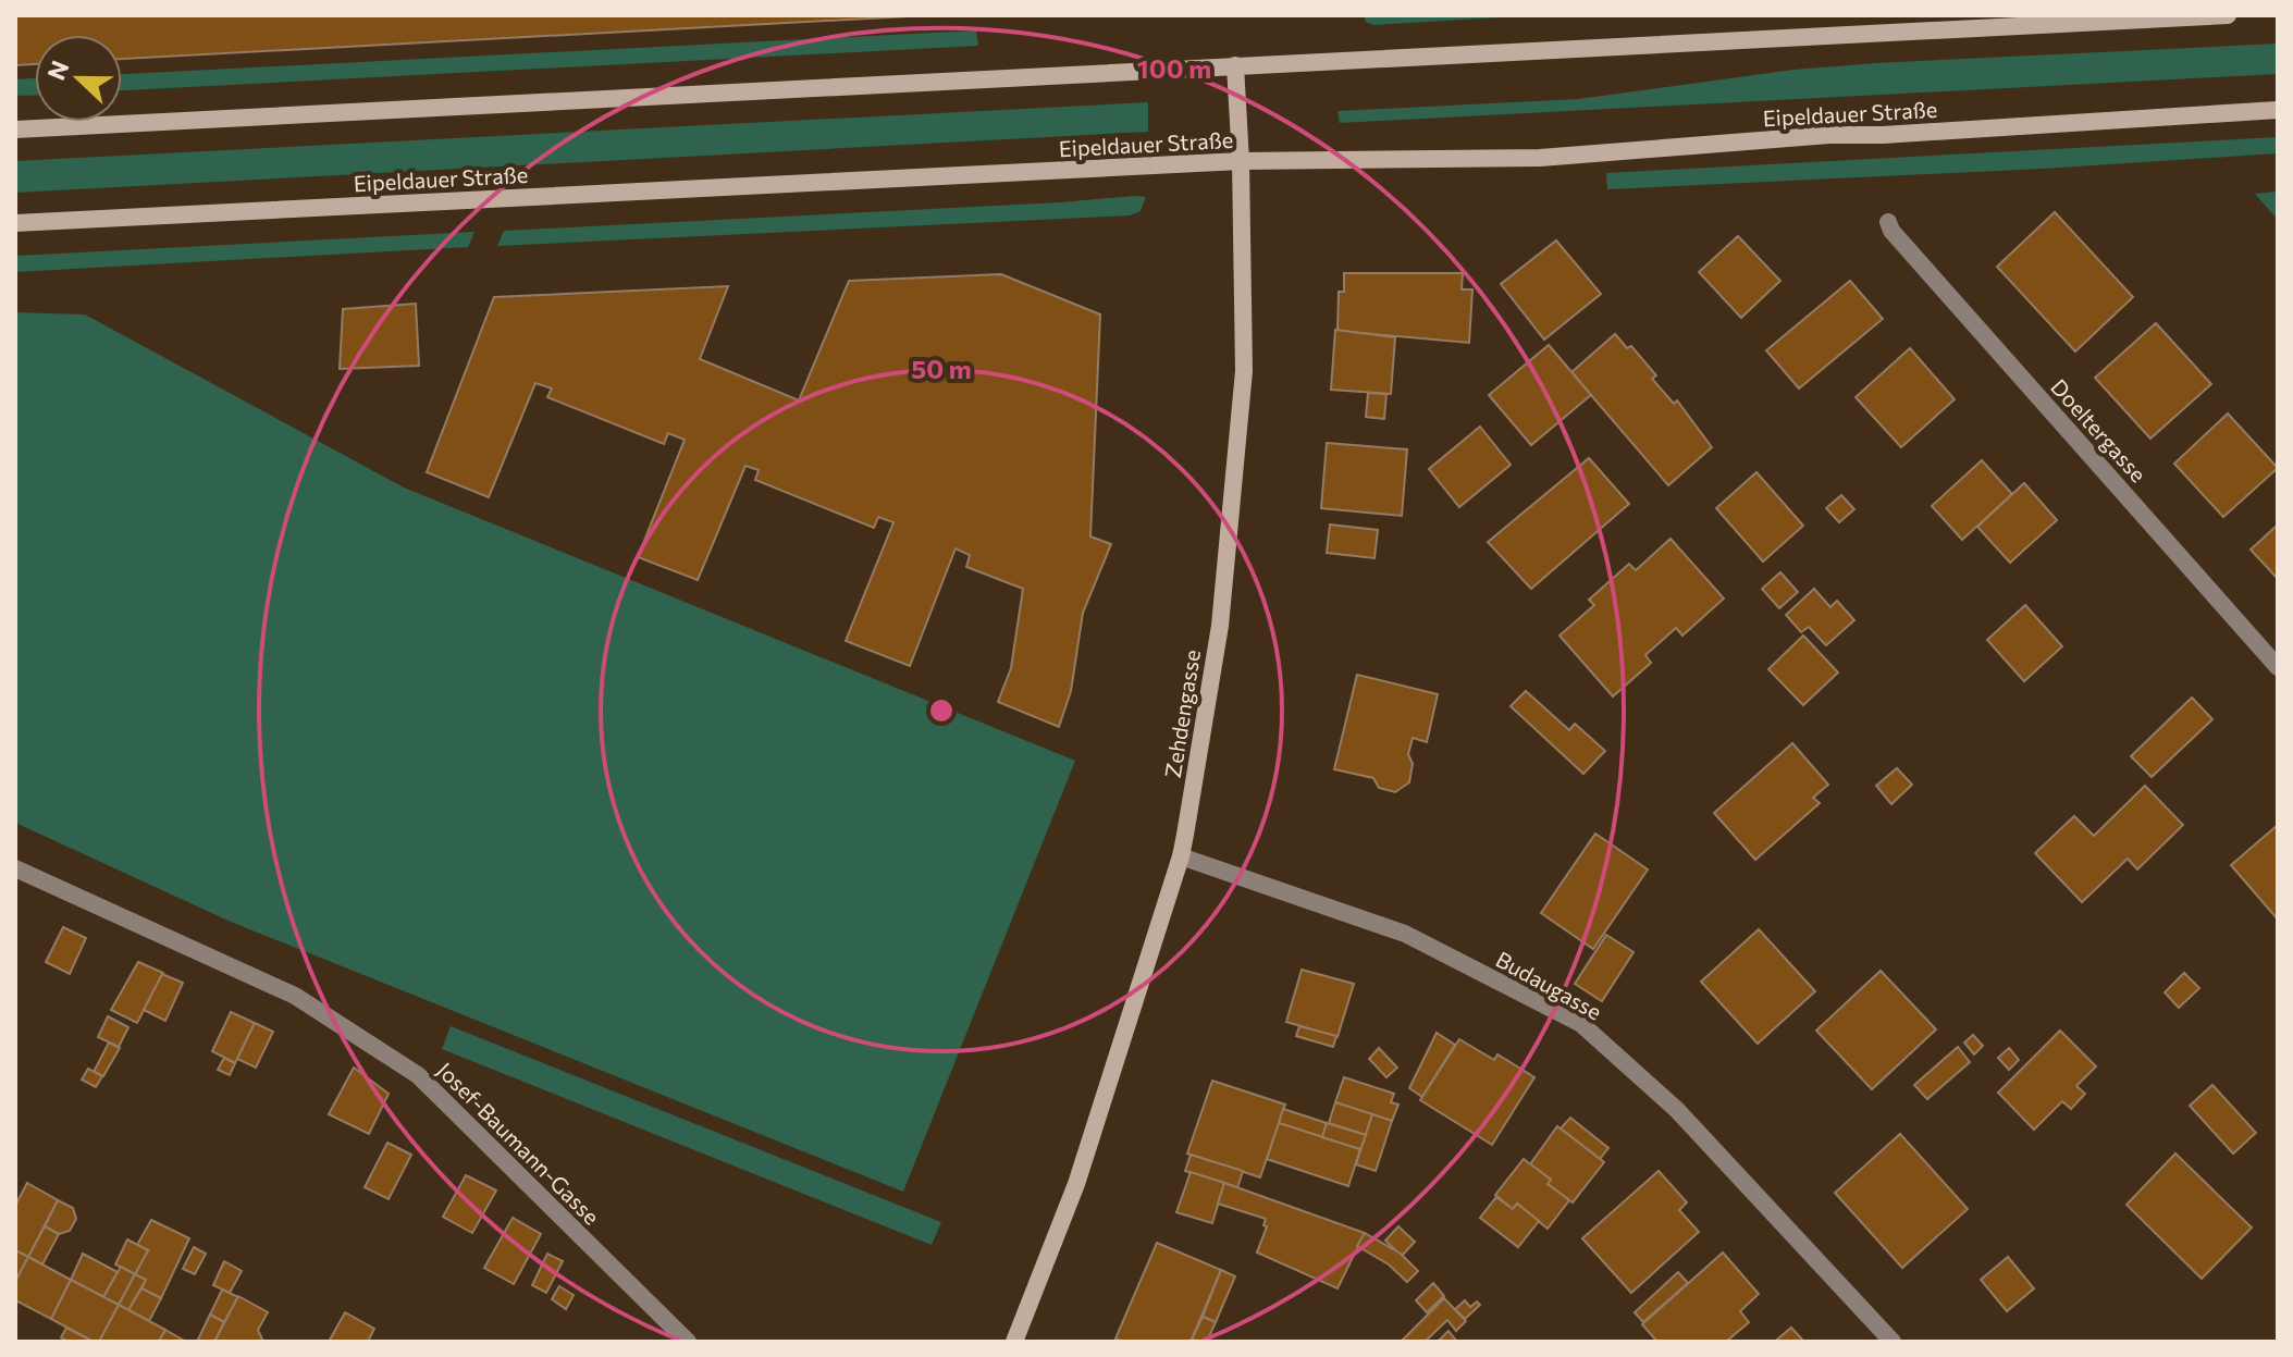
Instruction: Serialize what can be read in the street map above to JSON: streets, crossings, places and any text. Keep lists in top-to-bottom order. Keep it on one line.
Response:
{"streets":{"main road":["Eipeldauer Straße","Zehdengasse"],"street":["Doeltergasse","Budaugasse","Josef-Baumann-Gasse"]},"crossings":[["Eipeldauer Straße","Zehdengasse"],["Zehdengasse","Budaugasse"]],"north":"left","rings":["100 m","50 m"]}
